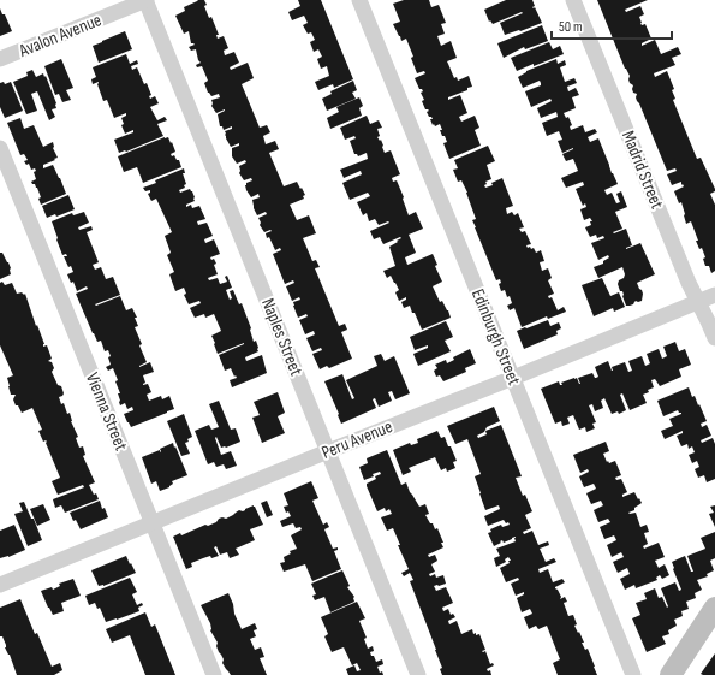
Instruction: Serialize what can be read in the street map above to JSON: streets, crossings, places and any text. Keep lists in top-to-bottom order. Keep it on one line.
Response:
{"streets":{"street":["Avalon Avenue","Madrid Street","Naples Street","Edinburgh Street","Vienna Street","Peru Avenue"]},"crossings":[["Avalon Avenue","Naples Street"],["Madrid Street","Peru Avenue"],["Naples Street","Peru Avenue"],["Edinburgh Street","Peru Avenue"],["Vienna Street","Peru Avenue"]],"scale_bar":"50 m"}
